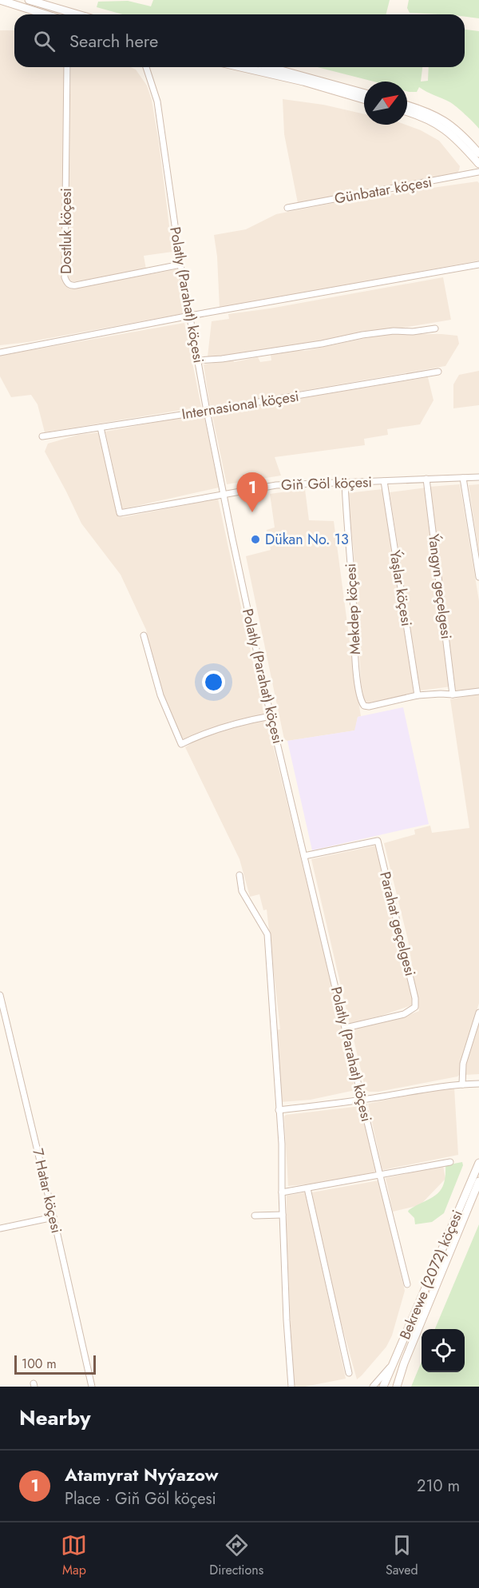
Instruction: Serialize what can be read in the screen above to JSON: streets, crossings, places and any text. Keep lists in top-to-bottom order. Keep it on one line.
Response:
{"streets":{"main road":["Bekrewe (2072) köçesi"],"street":["Günbatar köçesi","Dostluk köçesi","Polatly (Parahat) köçesi","Internasional köçesi","Giň Göl köçesi","Ýangyn geçelgesi","Ýaşlar köçesi","Mekdep köçesi","Parahat geçelgesi","7 Hatar köçesi"]},"crossings":[["Dostluk köçesi","Polatly (Parahat) köçesi"],["Polatly (Parahat) köçesi","Internasional köçesi"],["Polatly (Parahat) köçesi","Giň Göl köçesi"],["Polatly (Parahat) köçesi","Parahat geçelgesi"],["Internasional köçesi","Giň Göl köçesi"],["Giň Göl köçesi","Ýangyn geçelgesi"],["Giň Göl köçesi","Ýaşlar köçesi"],["Giň Göl köçesi","Mekdep köçesi"],["Ýaşlar köçesi","Mekdep köçesi"]],"places":["Dükan No. 13"],"scale_bar":"100 m","north":"top right","page":{"search":"Search here","pins":"1","scale":"100 m","heading":"Nearby","list":[{"mark":"1","name":"Atamyrat Nyýazow","note":"Place · Giň Göl köçesi","value":"210 m"}],"nav":["Map","Directions","Saved"]}}
